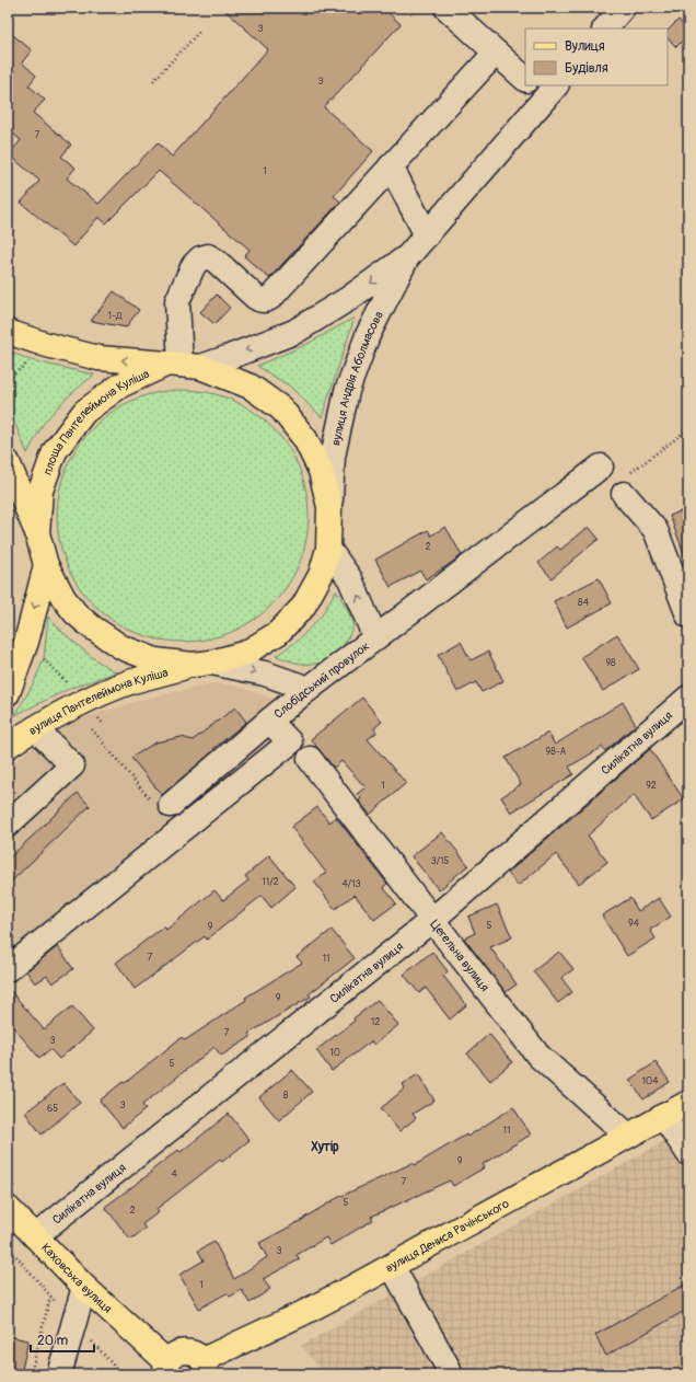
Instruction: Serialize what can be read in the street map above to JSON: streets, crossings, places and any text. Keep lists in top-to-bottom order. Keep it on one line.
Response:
{"streets":{"main road":["площа Пантелеймона Куліша","вулиця Пантелеймона Куліша","вулиця Дениса Рачінського","Каховська вулиця"],"street":["вулиця Андрія Аболмасова","Слобідський провулок","Силікатна вулиця","Цегельна вулиця"]},"crossings":[["вулиця Андрія Аболмасова","площа Пантелеймона Куліша"],["площа Пантелеймона Куліша","Слобідський провулок"],["площа Пантелеймона Куліша","вулиця Пантелеймона Куліша"],["Силікатна вулиця","Цегельна вулиця"],["Силікатна вулиця","Каховська вулиця"],["Цегельна вулиця","вулиця Дениса Рачінського"]],"districts":["Хутір"],"house_numbers":["3","3","7","1","1-Д","2","84","98","98-А","1","92","3/15","11/2","4/13","94","5","9","7","11","9","12","7","3","10","5","104","8","3","65","11","9","4","7","5","2","3","1"],"legend":["Вулиця","Будівля"],"scale_bar":"20 m"}
